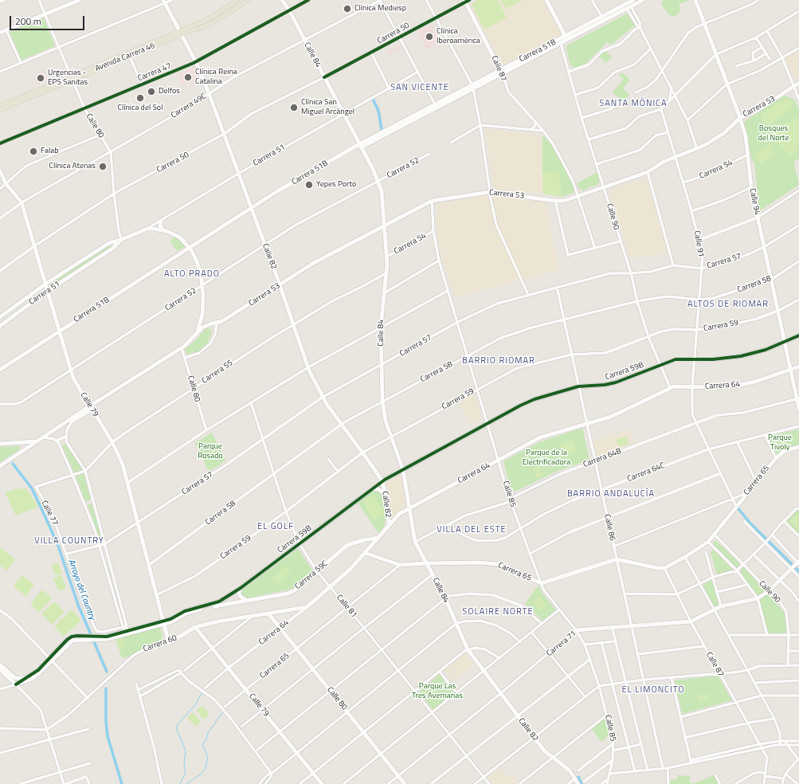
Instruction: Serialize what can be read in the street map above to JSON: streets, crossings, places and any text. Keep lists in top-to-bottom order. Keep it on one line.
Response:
{"streets":{"main road":["Avenida Carrera 46"],"street":["Carrera 50","Carrera 51B","Calle 84","Calle 87","Carrera 47","Carrera 49C","Carrera 53","Calle 80","Carrera 51","Carrera 52","Carrera 54","Calle 94","Calle 90","Calle 91","Calle 82","Carrera 57","Carrera 58","Carrera 59","Carrera 59B","Carrera 55","Carrera 64","Calle 79","Carrera 64B","Carrera 64C","Carrera 65","Calle 85","Calle 77","Calle 86","Carrera 59C","Calle 81","Carrera 60","Carrera 71"]},"crossings":[["Carrera 50","Calle 84"],["Carrera 50","Calle 87"],["Carrera 50","Calle 80"],["Carrera 50","Calle 82"],["Carrera 50","Calle 79"],["Carrera 51B","Calle 84"],["Carrera 51B","Calle 87"],["Carrera 51B","Calle 90"],["Carrera 51B","Calle 82"],["Carrera 51B","Calle 79"],["Calle 84","Carrera 47"],["Calle 84","Carrera 49C"],["Calle 84","Carrera 53"],["Calle 84","Carrera 51"],["Calle 84","Carrera 52"],["Calle 84","Carrera 54"],["Calle 84","Calle 82"],["Calle 84","Carrera 57"],["Calle 84","Carrera 58"],["Calle 84","Carrera 59"],["Calle 84","Carrera 59B"],["Calle 84","Carrera 55"],["Calle 84","Carrera 64"],["Calle 84","Carrera 64B"],["Calle 84","Carrera 65"],["Avenida Carrera 46","Calle 80"],["Avenida Carrera 46","Calle 82"],["Calle 87","Carrera 53"],["Calle 87","Carrera 65"],["Calle 87","Carrera 71"],["Carrera 47","Calle 80"],["Carrera 47","Calle 82"],["Carrera 49C","Calle 80"],["Carrera 49C","Calle 82"],["Carrera 49C","Calle 79"],["Carrera 53","Calle 80"],["Carrera 53","Calle 94"],["Carrera 53","Calle 90"],["Carrera 53","Calle 91"],["Carrera 53","Calle 82"],["Carrera 53","Calle 79"],["Carrera 53","Calle 85"],["Calle 80","Carrera 51"],["Calle 80","Carrera 55"],["Calle 80","Carrera 64"],["Calle 80","Carrera 65"],["Calle 80","Carrera 60"],["Calle 80","Carrera 71"],["Carrera 51","Calle 82"],["Carrera 51","Calle 79"],["Carrera 52","Calle 82"],["Carrera 52","Calle 79"],["Carrera 54","Calle 94"],["Carrera 54","Calle 91"],["Carrera 54","Calle 85"],["Calle 94","Carrera 57"],["Calle 94","Carrera 58"],["Calle 94","Carrera 59"],["Calle 94","Carrera 59B"],["Calle 94","Carrera 64"],["Calle 94","Carrera 64B"],["Calle 90","Carrera 57"],["Calle 90","Carrera 58"],["Calle 90","Carrera 59"],["Calle 90","Carrera 59B"],["Calle 90","Carrera 64"],["Calle 90","Carrera 65"],["Calle 90","Carrera 71"],["Calle 91","Carrera 57"],["Calle 91","Carrera 58"],["Calle 91","Carrera 59"],["Calle 91","Carrera 59B"],["Calle 91","Carrera 64"],["Calle 91","Carrera 64B"],["Calle 91","Carrera 64C"],["Calle 91","Carrera 65"],["Calle 82","Carrera 57"],["Calle 82","Carrera 58"],["Calle 82","Carrera 59"],["Calle 82","Carrera 59B"],["Calle 82","Carrera 55"],["Calle 82","Carrera 64"],["Calle 82","Carrera 71"],["Carrera 57","Calle 79"],["Carrera 57","Calle 85"],["Carrera 57","Calle 77"],["Carrera 57","Calle 86"],["Carrera 57","Calle 81"],["Carrera 58","Calle 79"],["Carrera 58","Calle 85"],["Carrera 58","Calle 86"],["Carrera 58","Calle 81"],["Carrera 59","Calle 79"],["Carrera 59","Calle 85"],["Carrera 59","Calle 86"],["Carrera 59","Calle 81"],["Carrera 59B","Calle 79"],["Carrera 59B","Calle 85"],["Carrera 59B","Calle 77"],["Carrera 59B","Calle 86"],["Carrera 59B","Carrera 59C"],["Carrera 59B","Calle 81"],["Carrera 55","Calle 79"],["Carrera 55","Calle 77"],["Carrera 64","Calle 79"],["Carrera 64","Calle 85"],["Carrera 64","Calle 86"],["Carrera 64","Carrera 59C"],["Carrera 64","Calle 81"],["Carrera 64","Carrera 60"],["Calle 79","Carrera 65"],["Calle 79","Carrera 60"],["Carrera 64B","Carrera 64C"],["Carrera 64B","Calle 85"],["Carrera 64B","Calle 86"],["Carrera 64C","Calle 85"],["Carrera 64C","Calle 86"],["Carrera 65","Calle 85"],["Carrera 65","Calle 86"],["Carrera 65","Calle 81"],["Calle 85","Carrera 71"],["Calle 86","Carrera 71"],["Carrera 59C","Calle 81"],["Calle 81","Carrera 71"]],"districts":["SAN VICENTE","SANTA MÓNICA","ALTO PRADO","ALTOS DE RIOMAR","BARRIO RIOMAR","BARRIO ANDALUCÍA","EL GOLF","VILLA DEL ESTE","VILLA COUNTRY","SOLAIRE NORTE","EL LIMONCITO"],"water":["Arroyo del Country"],"parks":["Bosques del Norte","Parque Tivoly","Parque Rosado","Parque de la Electrificadora","Parque Las Tres Avemarías"],"places":["Clínica Mediesp","Clínica Iberoamérica","Clínica Reina Catalina","Urgencias - EPS Sanitas","Delfos","Clínica del Sol","Clínica San Miguel Arcángel","Falab","Clínica Atenas","Yepes Porto"],"scale_bar":"200 m"}
